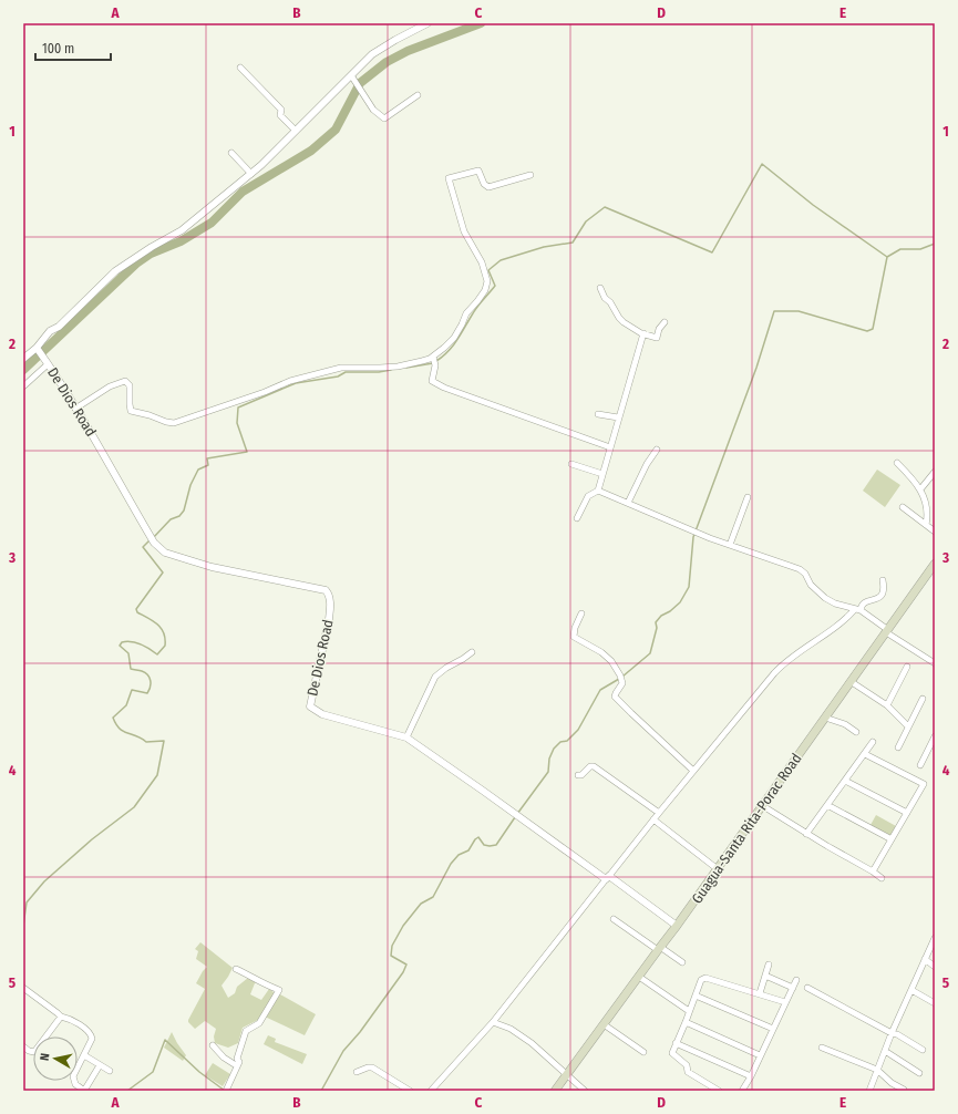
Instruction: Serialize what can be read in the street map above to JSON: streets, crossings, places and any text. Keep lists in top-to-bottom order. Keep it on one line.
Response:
{"streets":{"main road":["Guagua-Santa Rita-Porac Road"],"street":["De Dios Road"]},"crossings":[["De Dios Road","Guagua-Santa Rita-Porac Road"]],"scale_bar":"100 m","north":"left","grid":{"columns":["A","B","C","D","E"],"rows":["1","2","3","4","5"]}}
